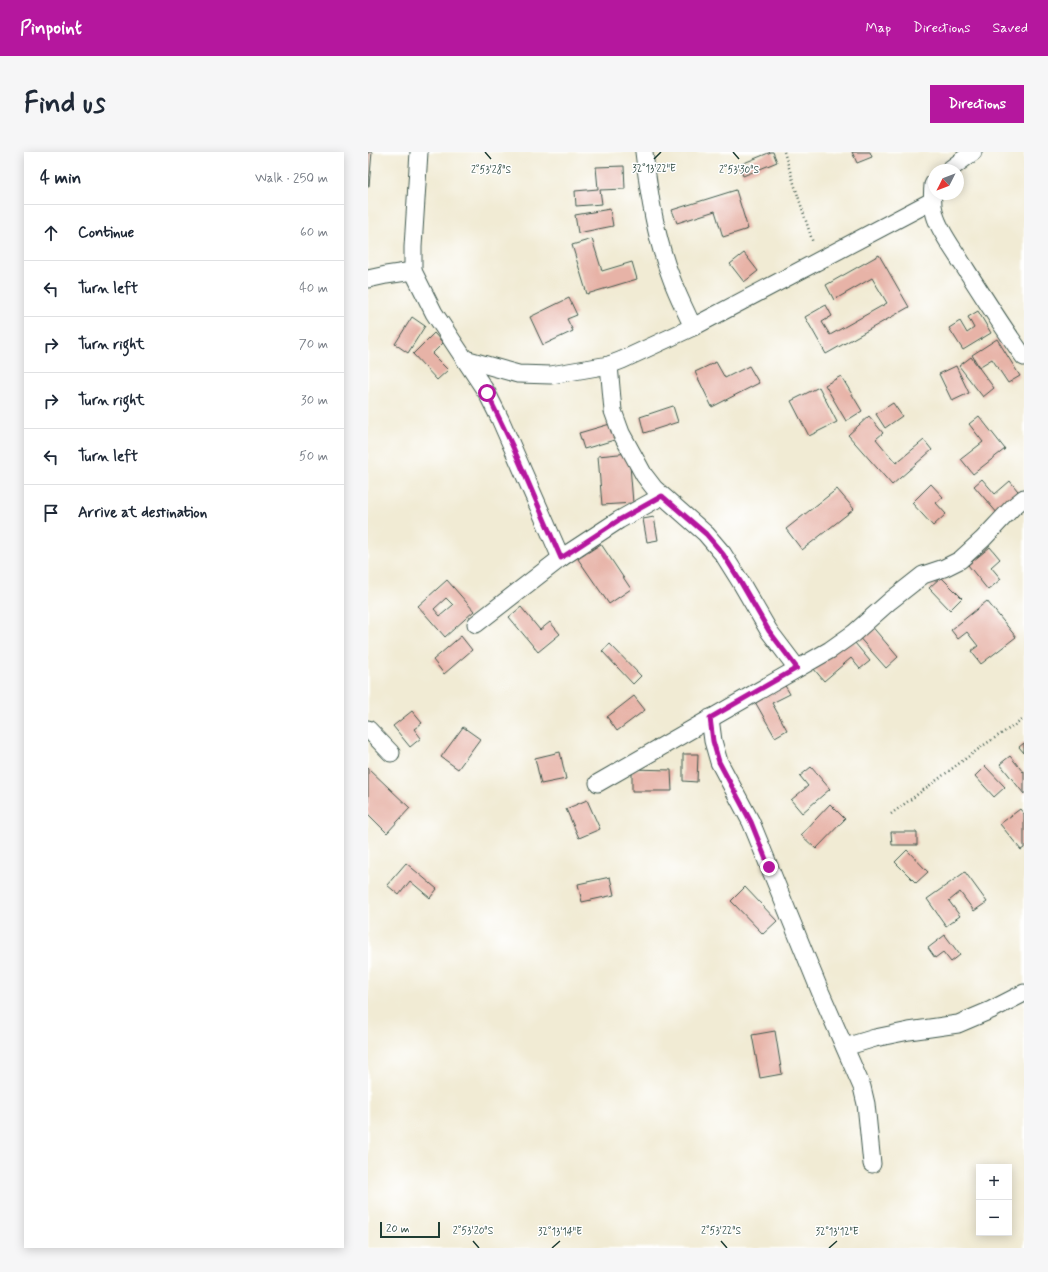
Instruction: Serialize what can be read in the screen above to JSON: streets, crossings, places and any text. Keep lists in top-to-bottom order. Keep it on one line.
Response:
{"scale_bar":"20 m","north":"bottom left","page":{"header":"Pinpoint","nav":["Map","Directions","Saved"],"buttons":"Directions","title":"Find us","heading":["4 min","Walk · 250 m"],"list":[["Continue","60 m"],["Turn left","40 m"],["Turn right","70 m"],["Turn right","30 m"],["Turn left","50 m"],"Arrive at destination"],"map_buttons":["+","−"],"scale":"20 m"},"coordinates":["32°13'22\"E","2°53'28\"S","2°53'30\"S","2°53'20\"S","2°53'22\"S","32°13'14\"E","32°13'12\"E"]}
